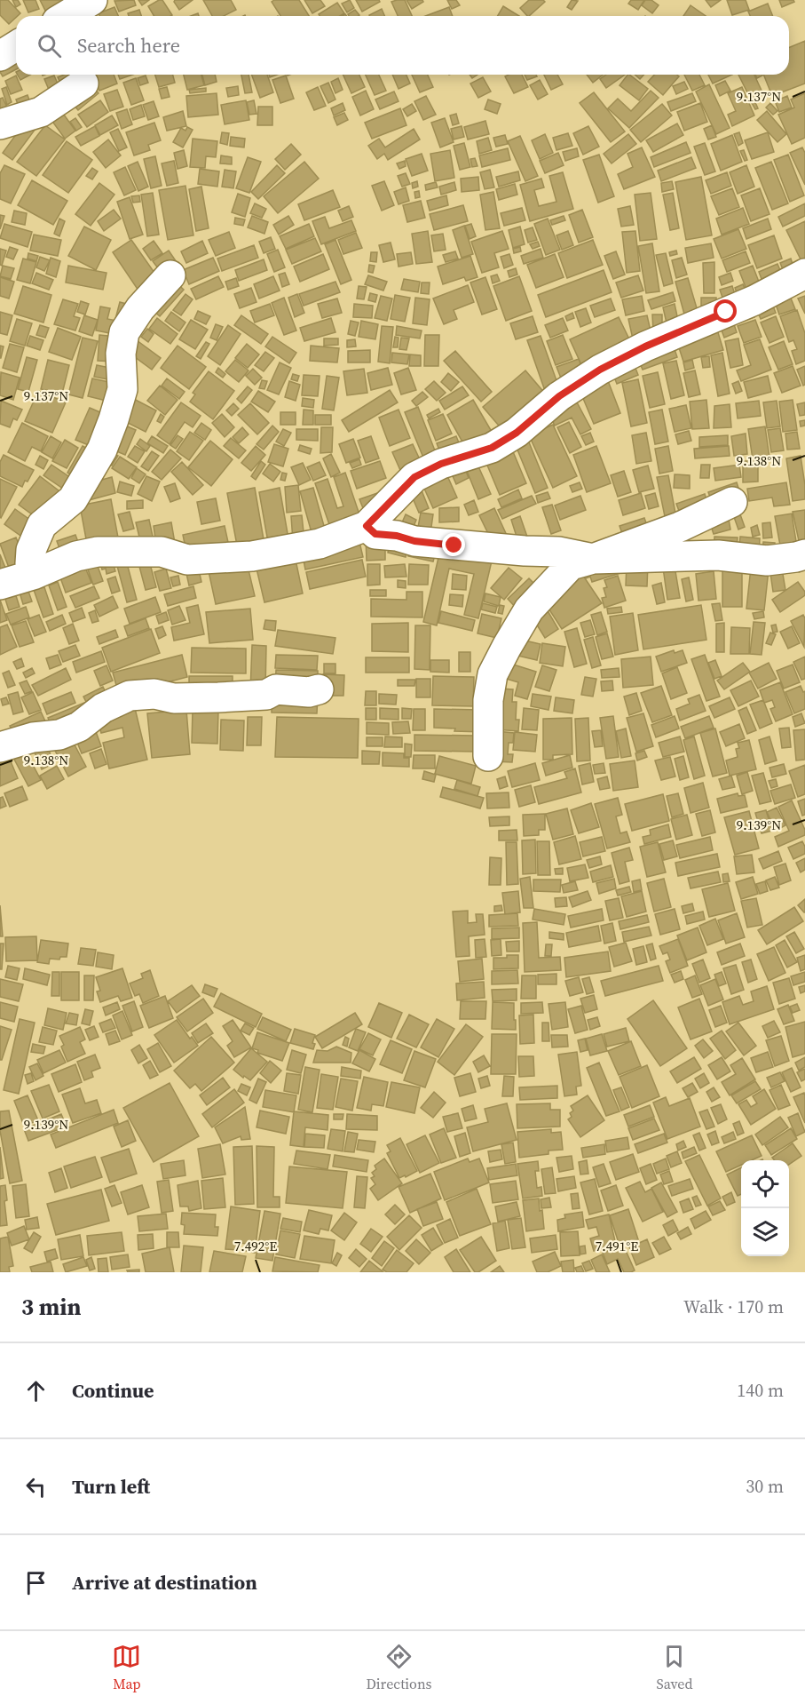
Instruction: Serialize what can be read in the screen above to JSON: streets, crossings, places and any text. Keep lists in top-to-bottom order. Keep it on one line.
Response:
{"page":{"search":"Search here","heading":["3 min","Walk · 170 m"],"list":[["Continue","140 m"],["Turn left","30 m"],"Arrive at destination"],"nav":["Map","Directions","Saved"]},"coordinates":["9.137°N","9.138°N","9.139°N","7.492°E","7.491°E"]}
